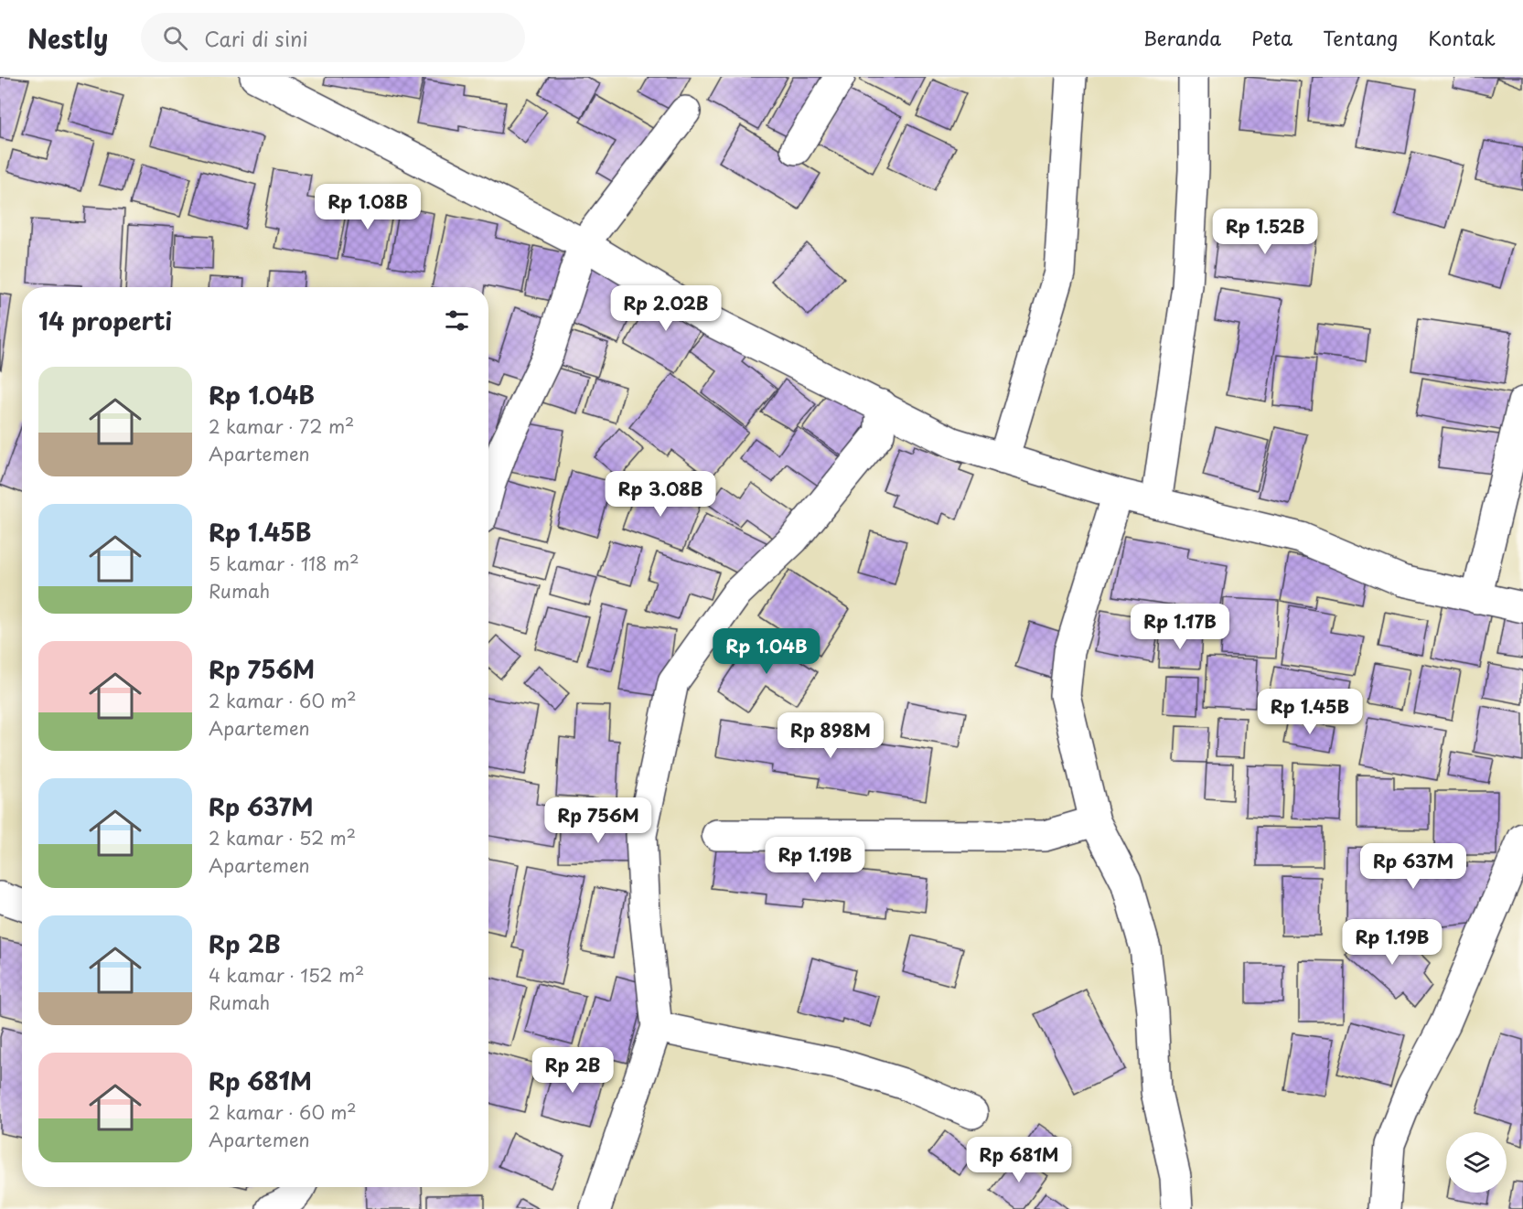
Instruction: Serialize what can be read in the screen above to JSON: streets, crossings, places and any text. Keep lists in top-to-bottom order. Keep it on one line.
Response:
{"page":{"header":"Nestly","search":"Cari di sini","nav":["Beranda","Peta","Tentang","Kontak"],"price":["Rp 1.08B","Rp 1.52B","Rp 2.02B","Rp 3.08B","Rp 1.17B","Rp 1.04B","Rp 1.45B","Rp 898M","Rp 756M","Rp 1.19B","Rp 637M","Rp 1.19B","Rp 2B","Rp 681M"],"heading":"14 properti","list":[{"name":"Rp 1.04B","note":"2 kamar · 72 m² · Apartemen"},{"name":"Rp 1.45B","note":"5 kamar · 118 m² · Rumah"},{"name":"Rp 756M","note":"2 kamar · 60 m² · Apartemen"},{"name":"Rp 637M","note":"2 kamar · 52 m² · Apartemen"},{"name":"Rp 2B","note":"4 kamar · 152 m² · Rumah"},{"name":"Rp 681M","note":"2 kamar · 60 m² · Apartemen"}]}}
